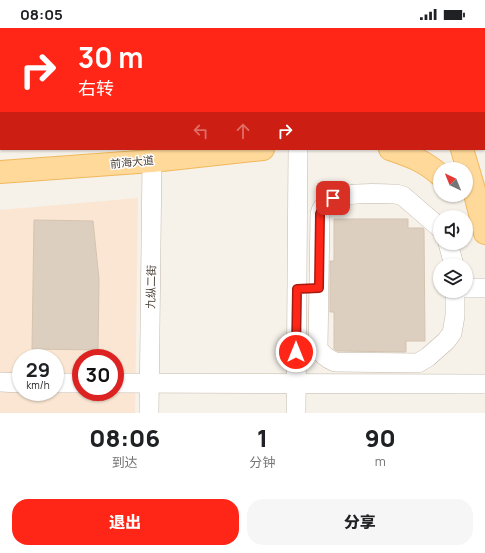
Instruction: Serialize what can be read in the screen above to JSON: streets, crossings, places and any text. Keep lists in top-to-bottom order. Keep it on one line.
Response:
{"streets":{"main road":["前海大道"],"street":["九纵二街"]},"crossings":[["前海大道","九纵二街"]],"north":"top left","page":{"status":"08:05","turn":["30 m","右转"],"speed":"29 km/h","limit":"30","eta":["08:06","到达","1","分钟","90","m"],"buttons":["退出","分享"]}}
